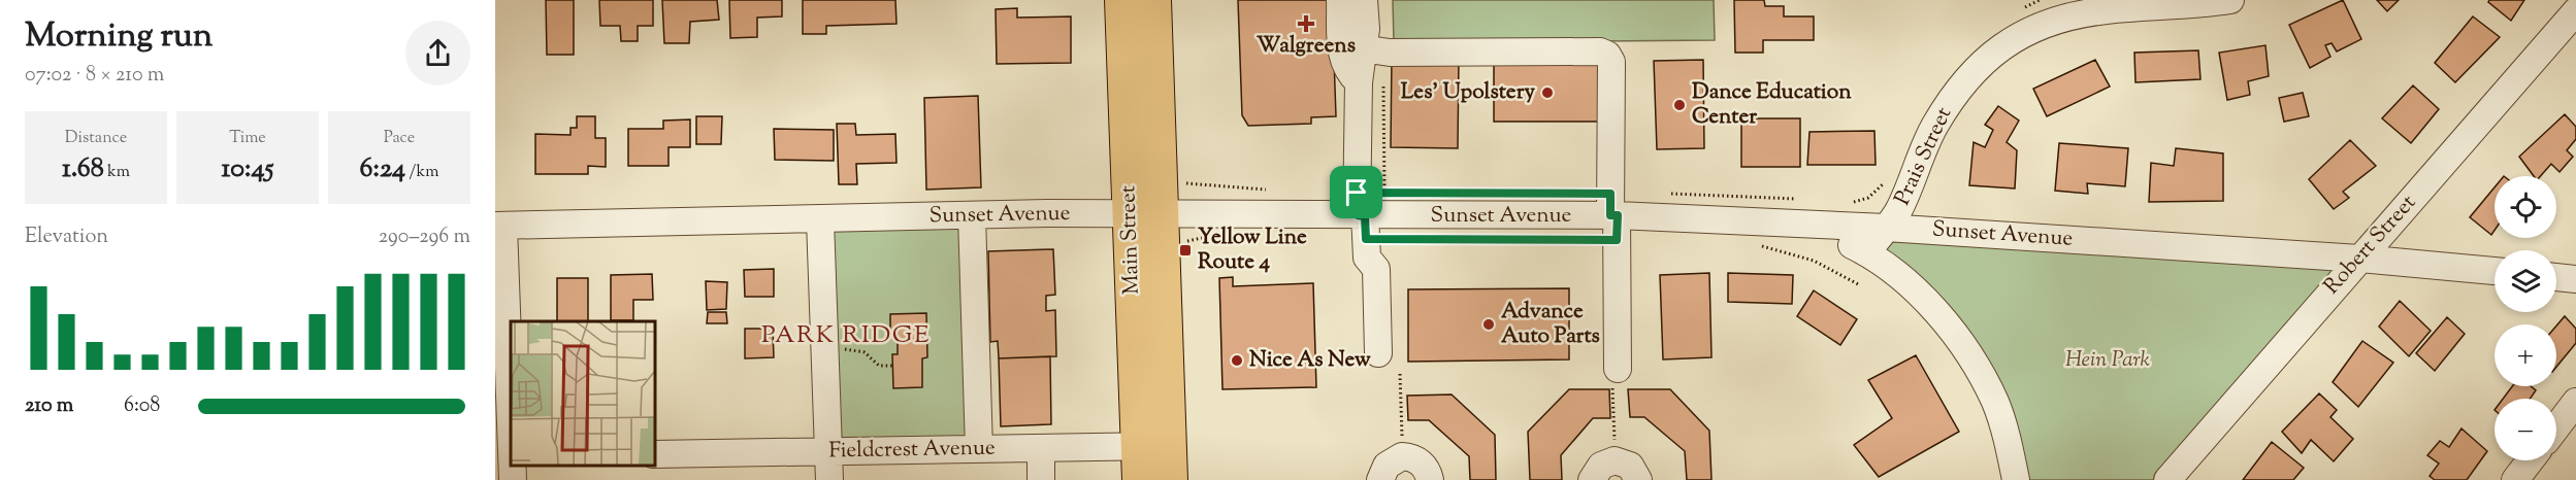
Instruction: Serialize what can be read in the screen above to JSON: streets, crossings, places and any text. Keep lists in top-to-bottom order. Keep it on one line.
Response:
{"streets":{"main road":["Main Street"],"street":["Prais Street","Sunset Avenue","Robert Street","Fieldcrest Avenue"]},"crossings":[["Prais Street","Sunset Avenue"],["Sunset Avenue","Main Street"],["Sunset Avenue","Robert Street"],["Main Street","Fieldcrest Avenue"]],"districts":["PARK RIDGE"],"parks":["Hein Park"],"places":{"health":["Walgreens"],"other":["Les' Upolstery","Dance Education Center","Advance Auto Parts","Nice As New"],"transit":["Yellow Line Route 4"]},"page":{"heading":["Morning run","07:02 · 8 × 210 m"],"stats":[["Distance","1.68 km"],["Time","10:45"],["Pace","6:24 /km"]],"map_buttons":["+","−"],"chart":["Elevation","290–296 m"],"list":[{"name":"210 m","note":"6:08"}]}}
